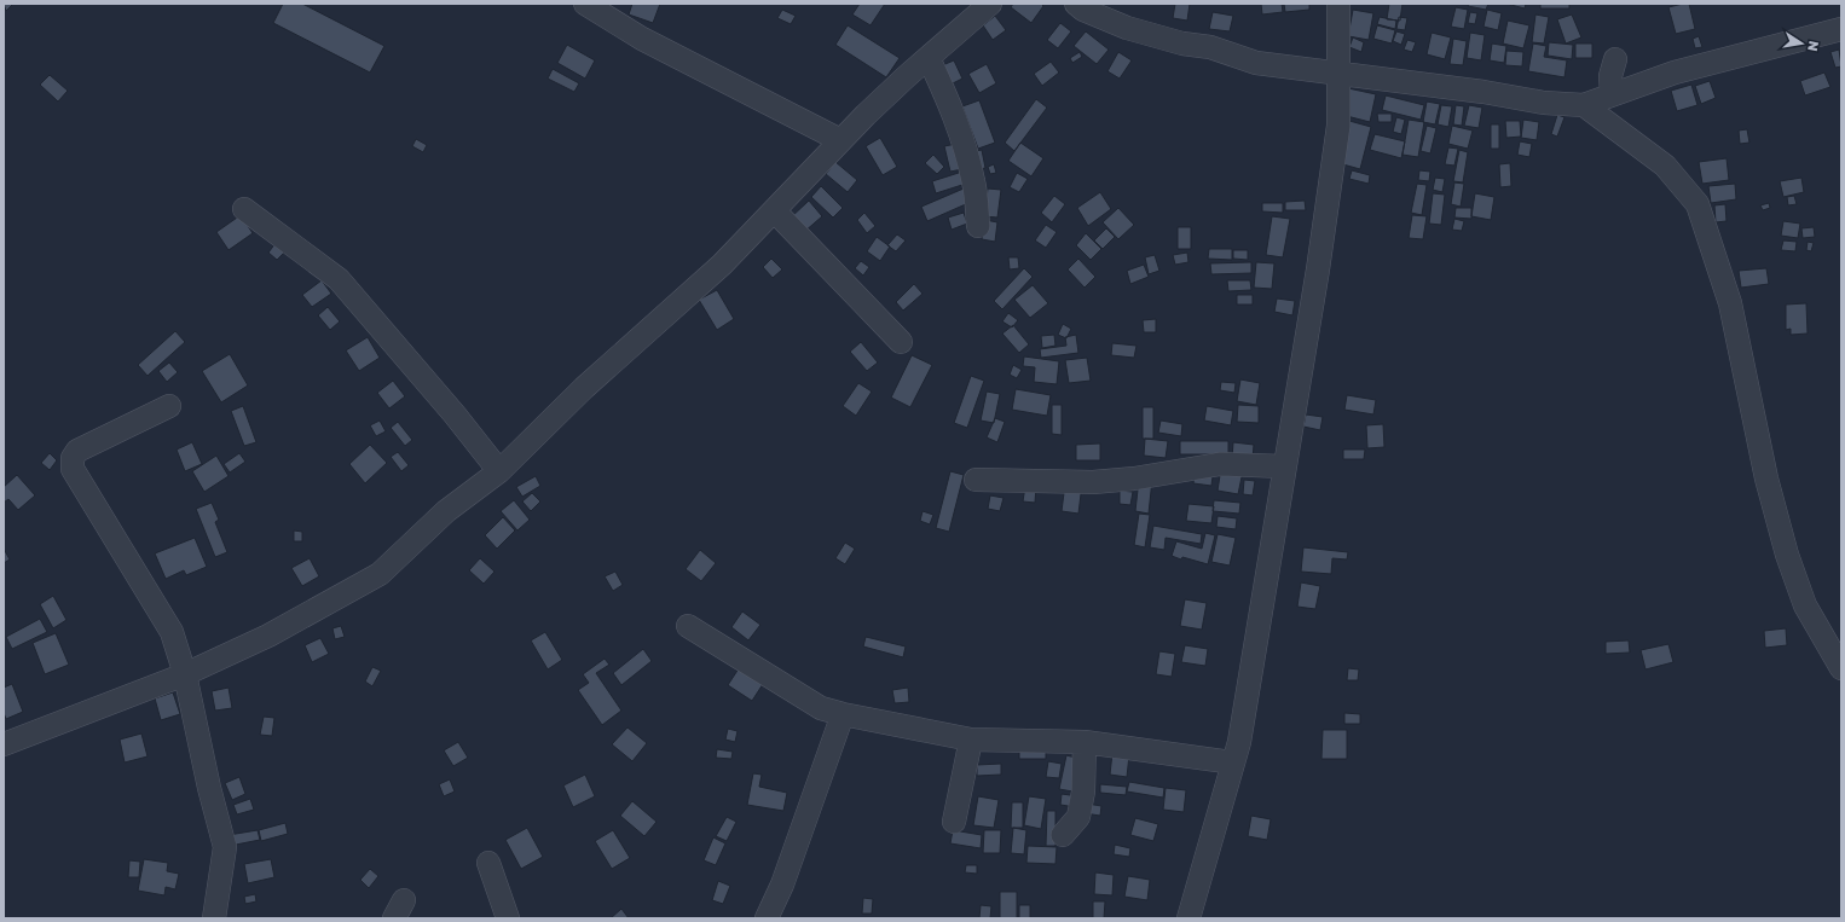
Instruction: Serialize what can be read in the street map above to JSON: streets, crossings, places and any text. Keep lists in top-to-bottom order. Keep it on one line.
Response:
{"north":"right"}
